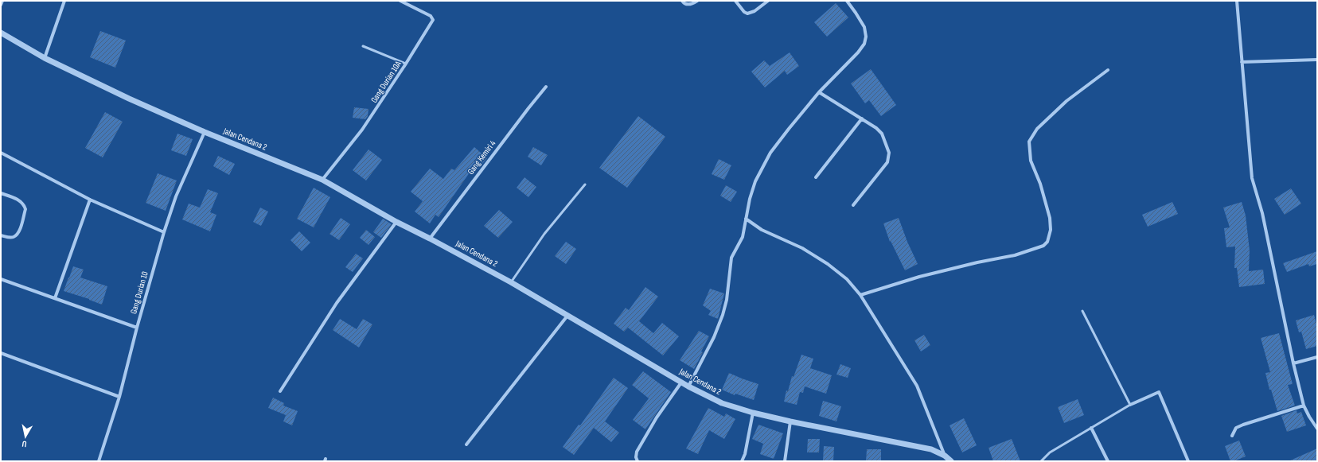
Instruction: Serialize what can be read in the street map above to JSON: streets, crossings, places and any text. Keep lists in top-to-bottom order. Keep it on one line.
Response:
{"streets":{"street":["Gang Durian 10A","Jalan Cendana 2","Gang Kemiri 4","Gang Durian 10"]},"crossings":[["Gang Durian 10A","Jalan Cendana 2"],["Jalan Cendana 2","Gang Kemiri 4"],["Jalan Cendana 2","Gang Durian 10"]],"north":"bottom"}
